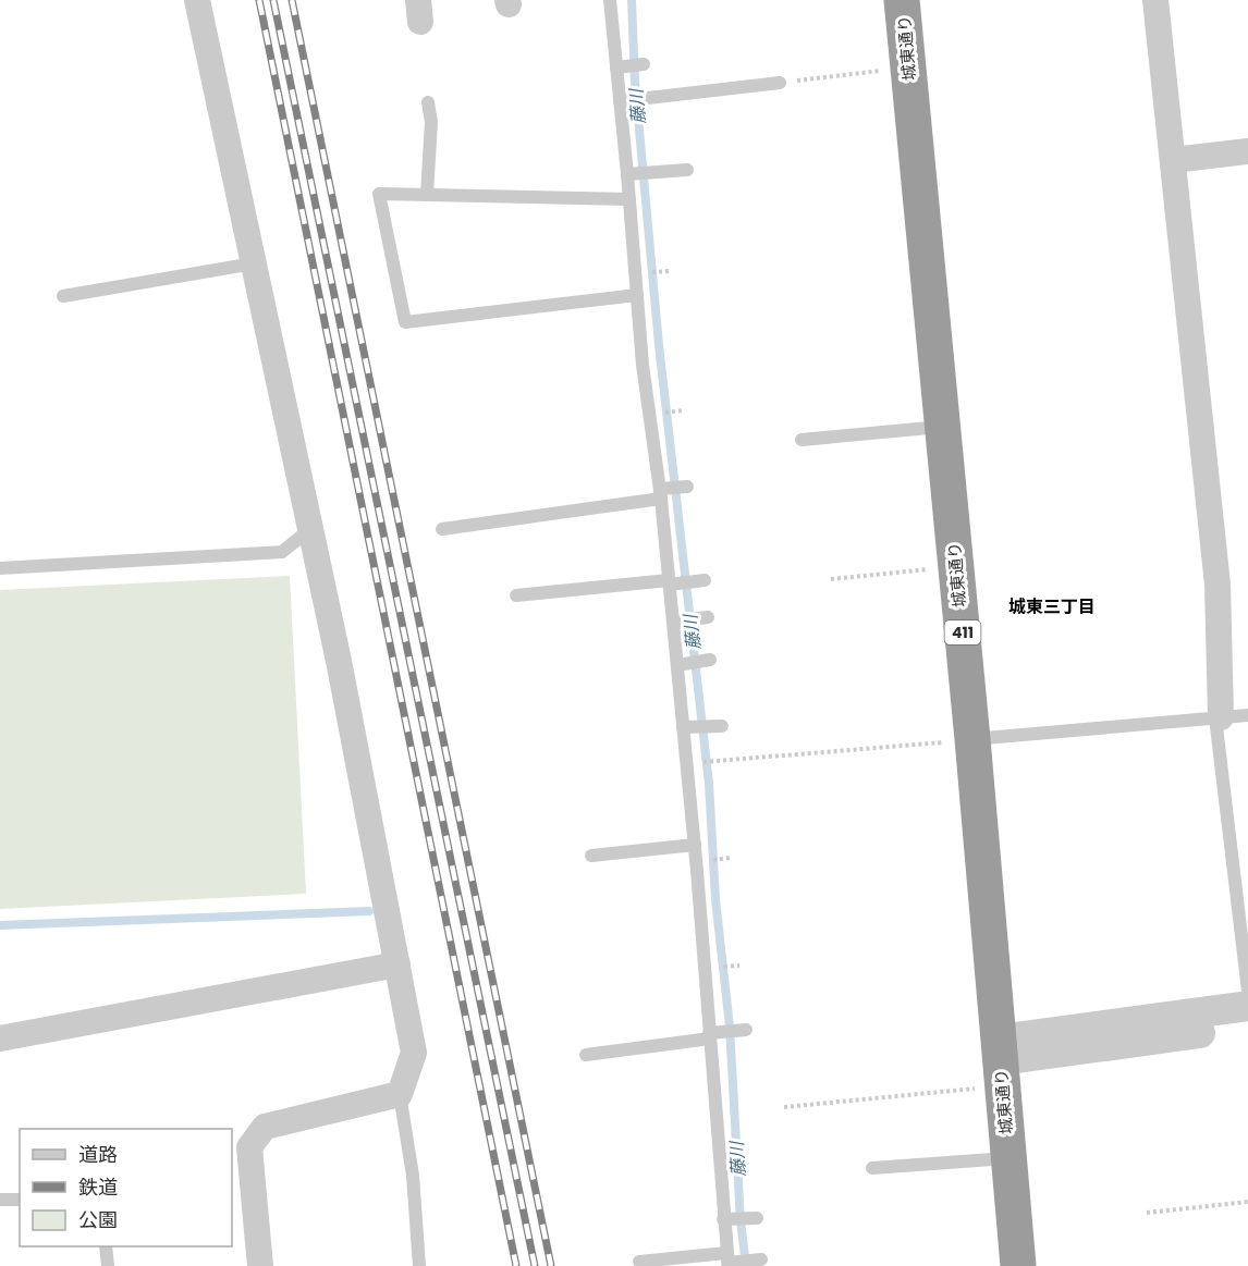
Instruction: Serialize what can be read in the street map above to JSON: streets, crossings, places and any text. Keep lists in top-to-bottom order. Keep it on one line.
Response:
{"streets":{"highway":["城東通り","411"]},"districts":["城東三丁目"],"water":["藤川"],"legend":["道路","鉄道","公園"]}
